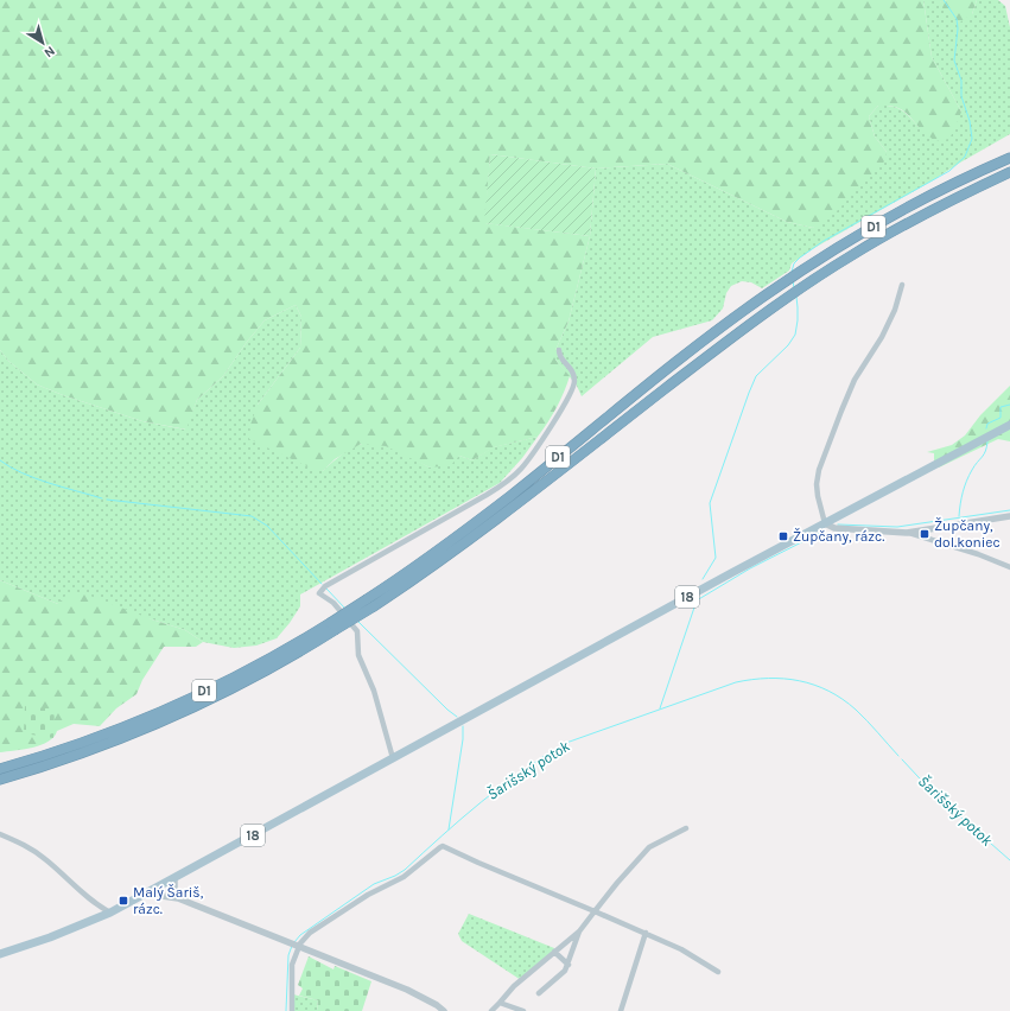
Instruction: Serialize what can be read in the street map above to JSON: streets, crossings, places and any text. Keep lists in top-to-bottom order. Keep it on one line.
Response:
{"streets":{"highway":["D1"],"main road":["18"]},"water":["Šarišský potok"],"places":{"transit":["Župčany, dol.koniec","Župčany, rázc.","Malý Šariš, rázc."]},"north":"bottom right"}
